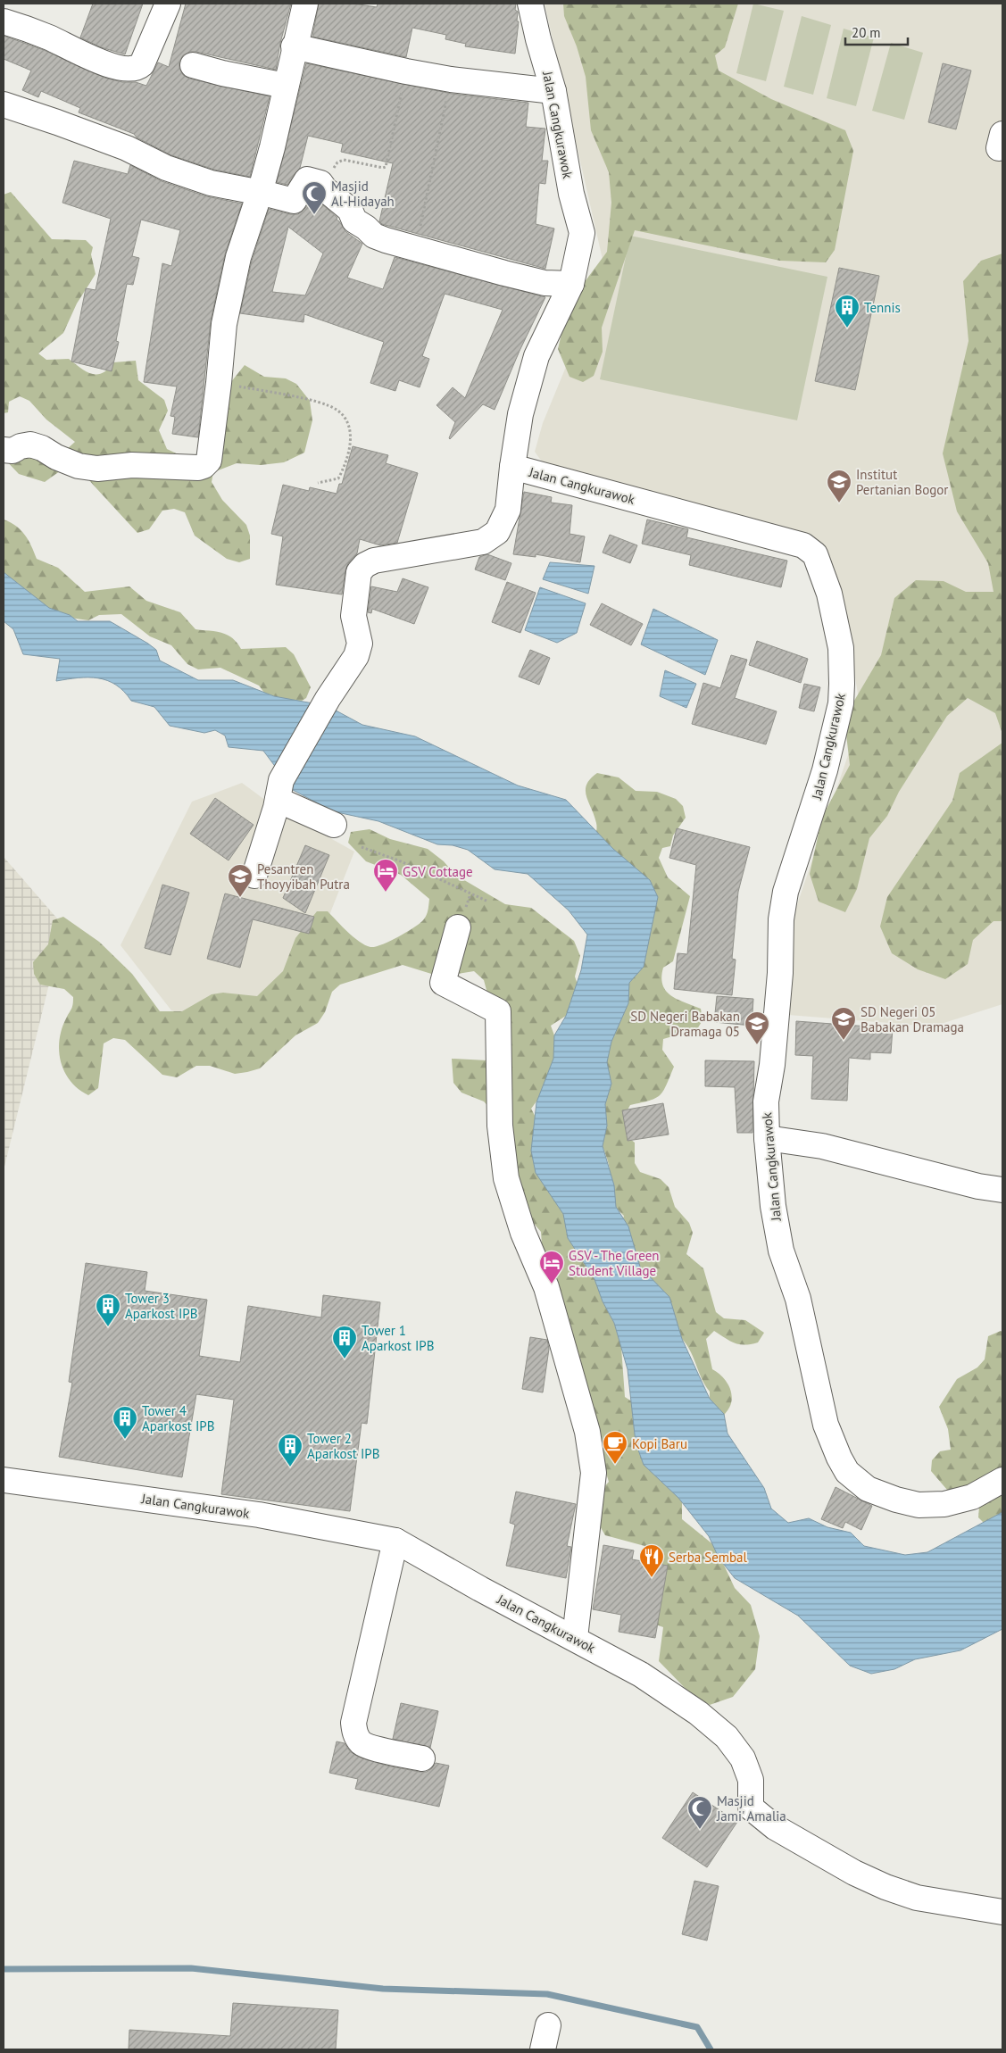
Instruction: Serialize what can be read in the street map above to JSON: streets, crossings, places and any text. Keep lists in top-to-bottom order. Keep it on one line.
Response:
{"streets":{"street":["Jalan Cangkurawok"]},"places":{"mosque":["Masjid Al-Hidayah","Masjid Jami' Amalia"],"building":["Tennis","Tower 3 Aparkost IPB","Tower 1 Aparkost IPB","Tower 4 Aparkost IPB","Tower 2 Aparkost IPB"],"school or university":["Institut Pertanian Bogor","Pesantren Thoyyibah Putra","SD Negeri 05 Babakan Dramaga","SD Negeri Babakan Dramaga 05"],"hotel":["GSV Cottage","GSV - The Green Student Village"],"cafe":["Kopi Baru"],"restaurant":["Serba Sembal"]},"scale_bar":"20 m"}
